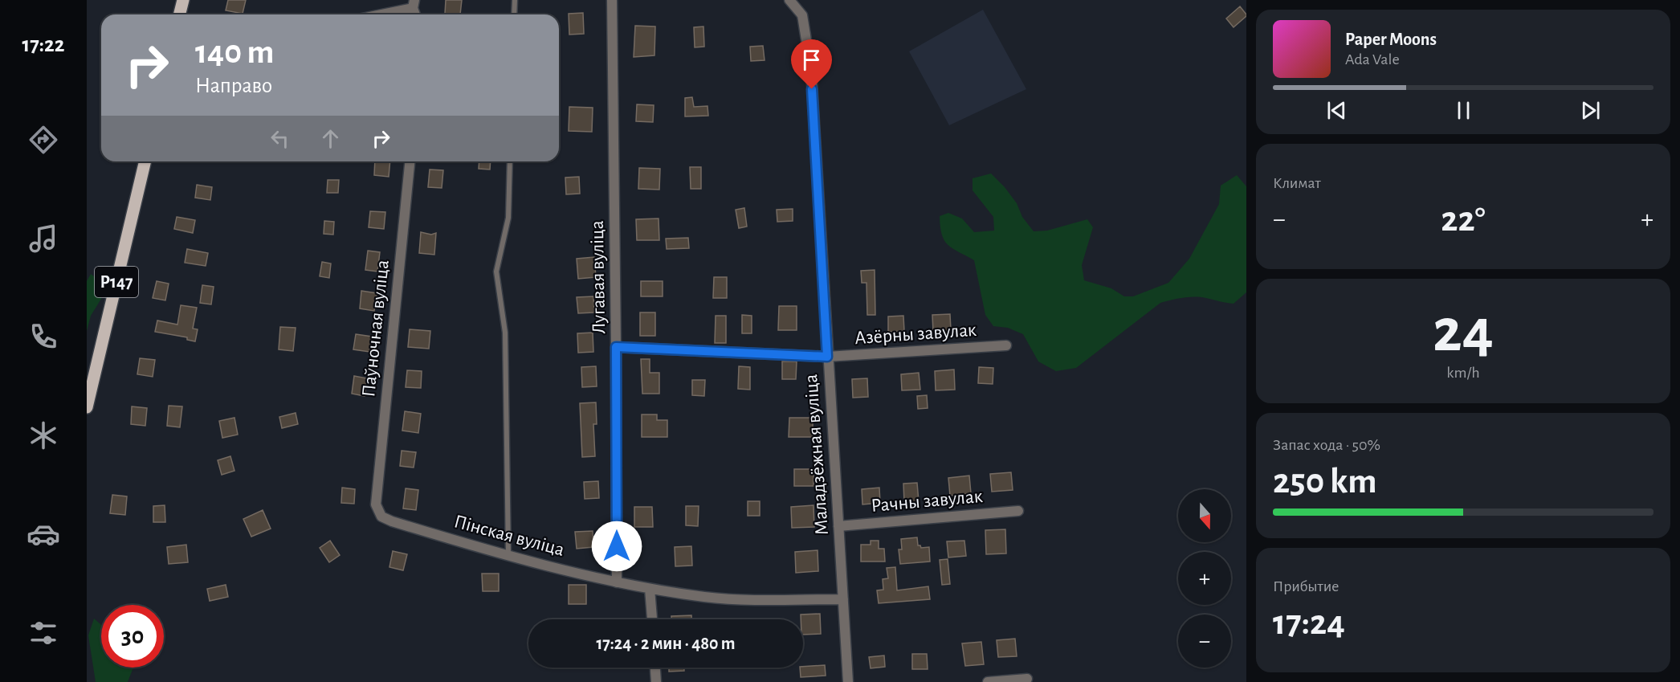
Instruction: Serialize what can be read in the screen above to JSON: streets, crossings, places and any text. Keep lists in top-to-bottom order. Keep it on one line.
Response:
{"streets":{"main road":["Р147"],"street":["Лугавая вуліца","Паўночная вуліца","Азёрны завулак","Маладзёжная вуліца","Рачны завулак","Пінская вуліца"]},"crossings":[["Лугавая вуліца","Азёрны завулак"],["Лугавая вуліца","Пінская вуліца"],["Паўночная вуліца","Пінская вуліца"],["Азёрны завулак","Маладзёжная вуліца"],["Маладзёжная вуліца","Рачны завулак"],["Маладзёжная вуліца","Пінская вуліца"]],"north":"bottom","page":{"tabs":"17:22","turn":["140 m","Направо"],"song":["Paper Moons","Ada Vale"],"tile":["Климат",["24","km/h"],["Запас хода · 50%","250 km"],["Прибытие","17:24"]],"heat":["−","22°","+"],"map_buttons":["+","−"],"limit":"30","trip":"17:24 · 2 мин · 480 m"}}
